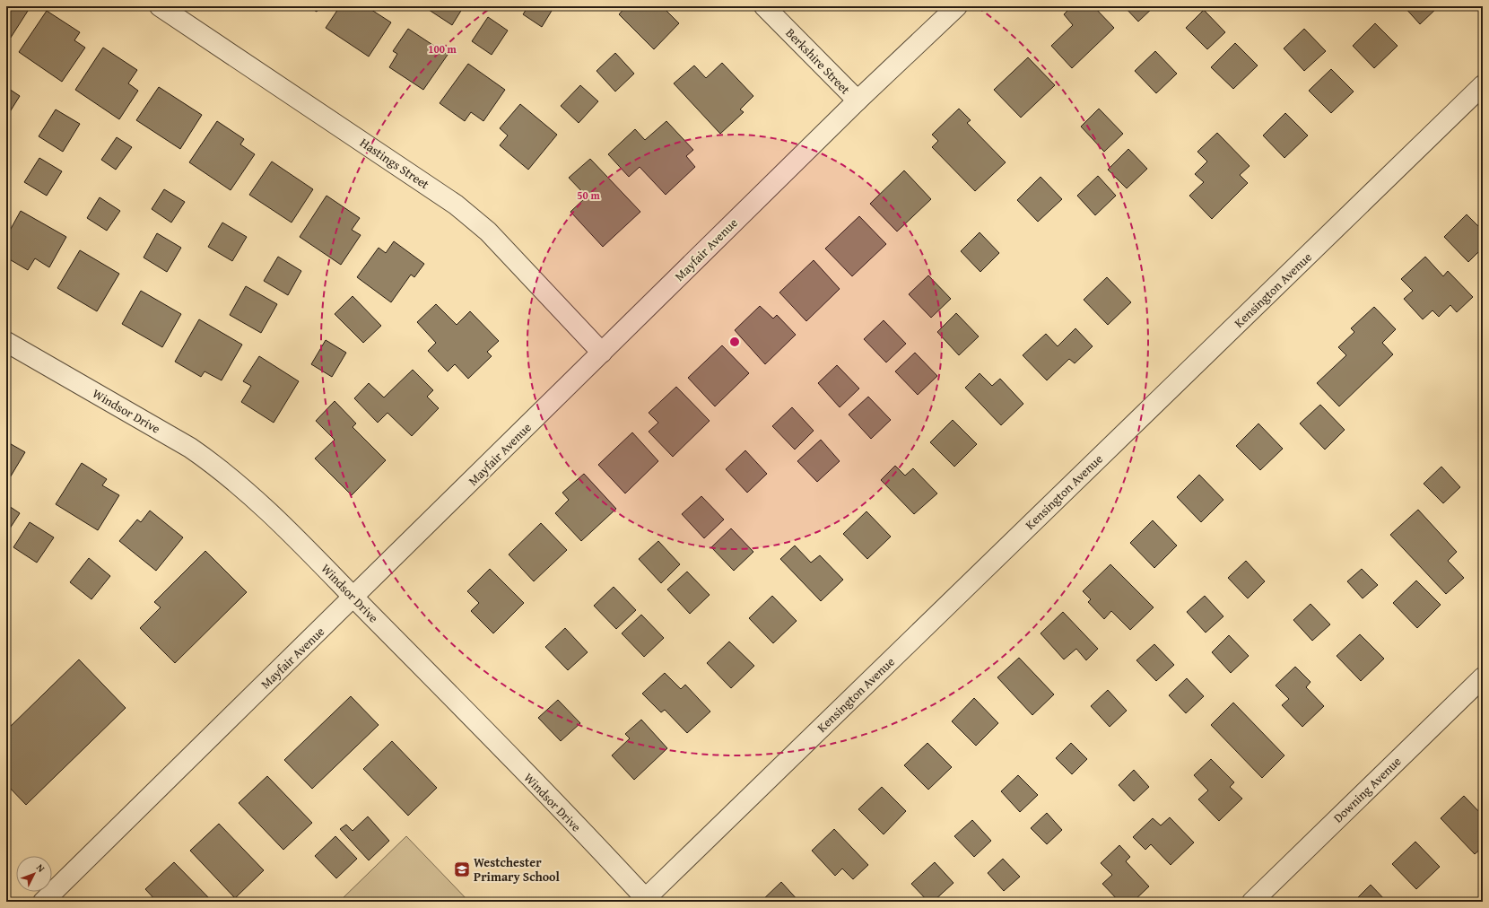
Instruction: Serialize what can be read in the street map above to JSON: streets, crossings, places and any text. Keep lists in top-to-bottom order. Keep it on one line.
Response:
{"streets":{"street":["Berkshire Street","Hastings Street","Mayfair Avenue","Kensington Avenue","Windsor Drive","Downing Avenue"]},"crossings":[["Berkshire Street","Mayfair Avenue"],["Hastings Street","Mayfair Avenue"],["Mayfair Avenue","Windsor Drive"],["Kensington Avenue","Windsor Drive"]],"places":{"school or university":["Westchester Primary School"]},"north":"top right","rings":["100 m","50 m"]}
